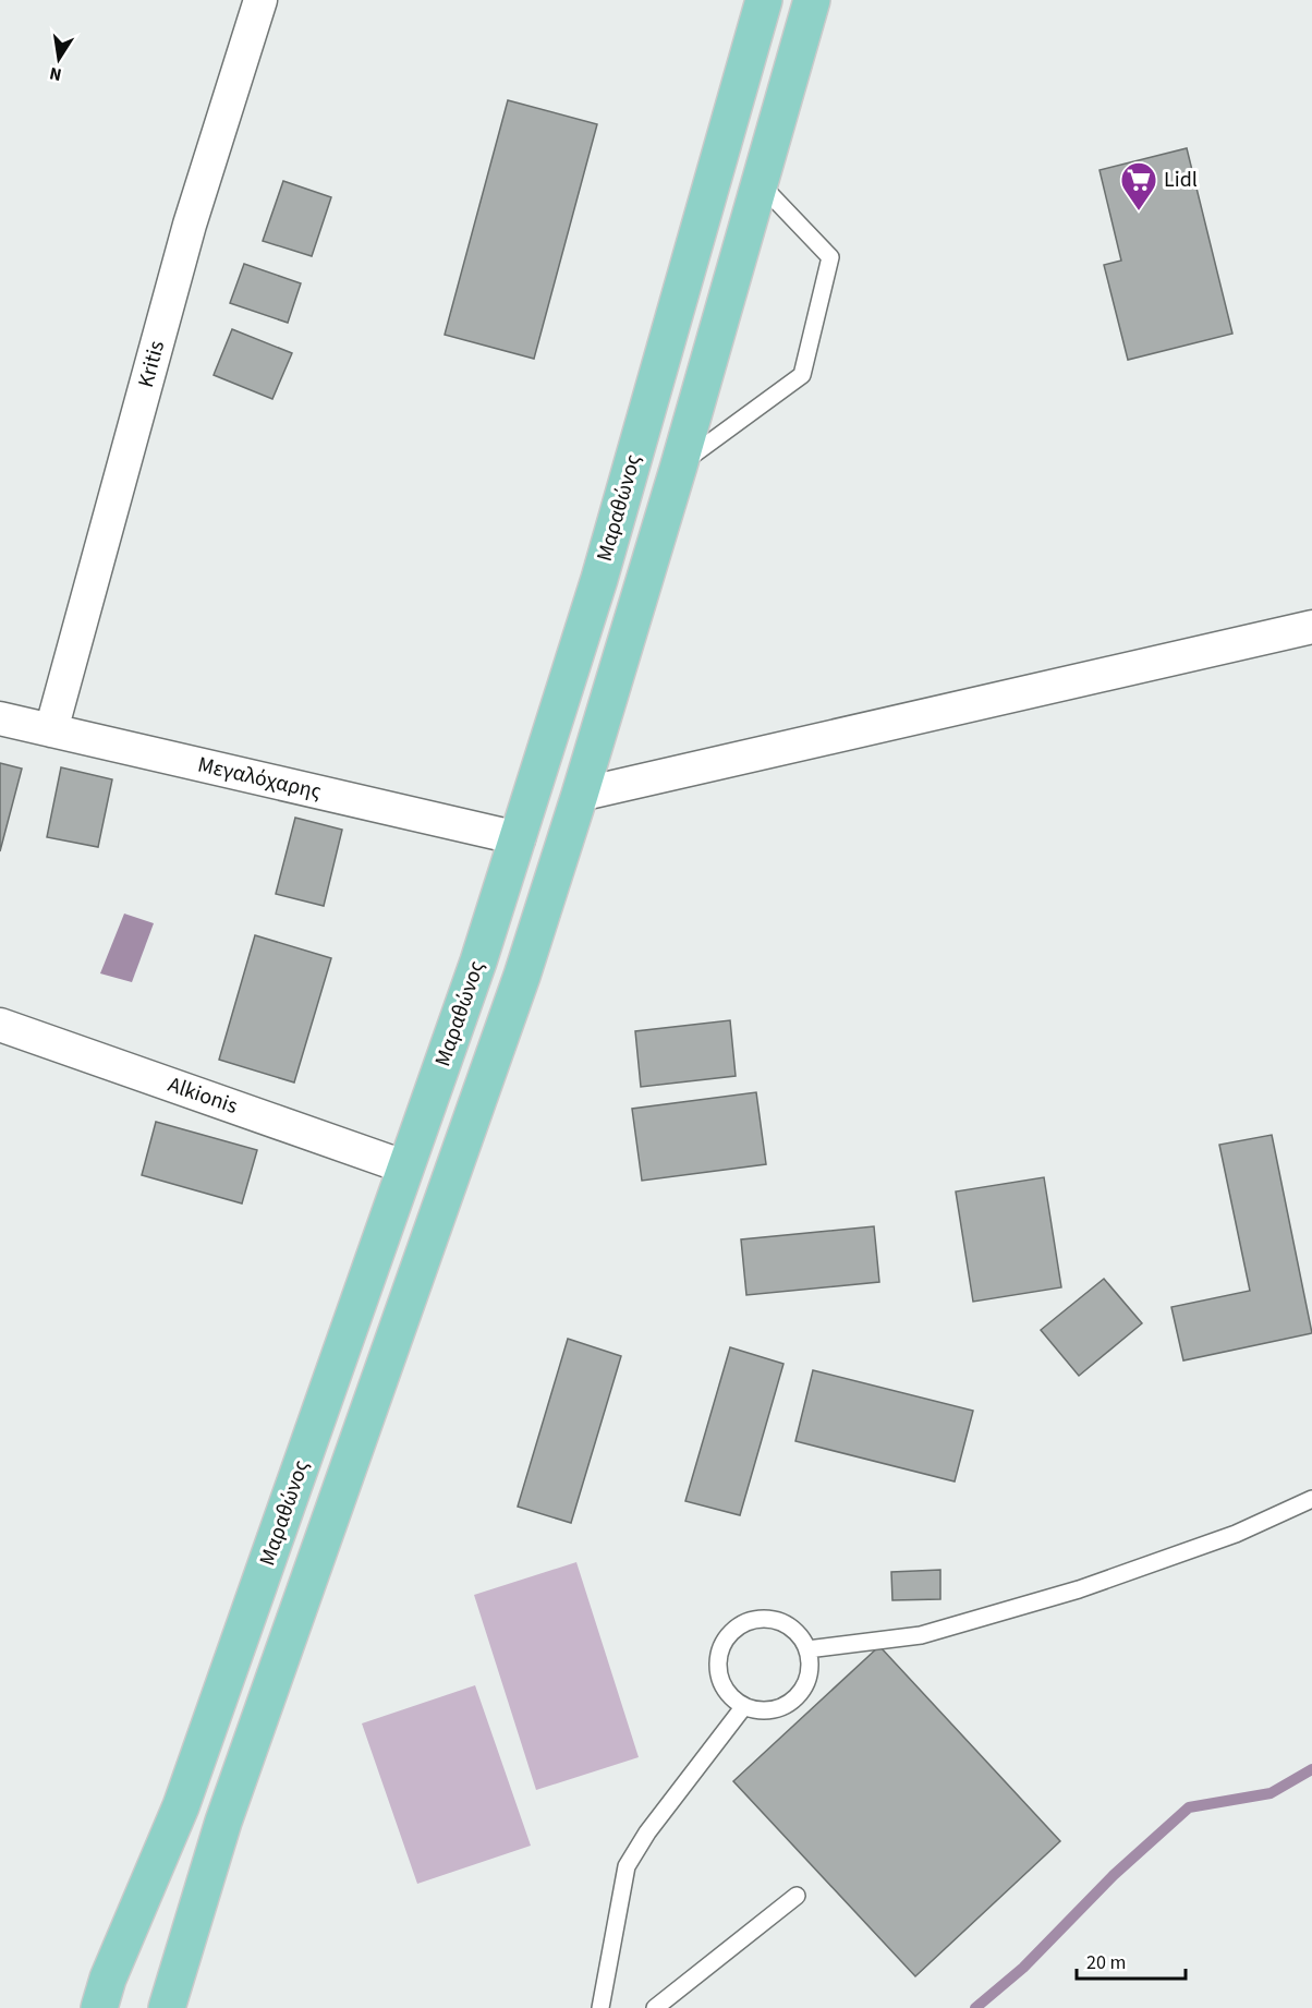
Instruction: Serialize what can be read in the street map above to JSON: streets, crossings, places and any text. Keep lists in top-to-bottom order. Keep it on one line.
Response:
{"streets":{"main road":["Μαραθώνος"],"street":["Kritis","Μεγαλόχαρης","Alkionis"]},"crossings":[["Kritis","Μεγαλόχαρης"],["Μαραθώνος","Μεγαλόχαρης"],["Μαραθώνος","Alkionis"]],"places":{"supermarket":["Lidl"]},"scale_bar":"20 m","north":"bottom"}
